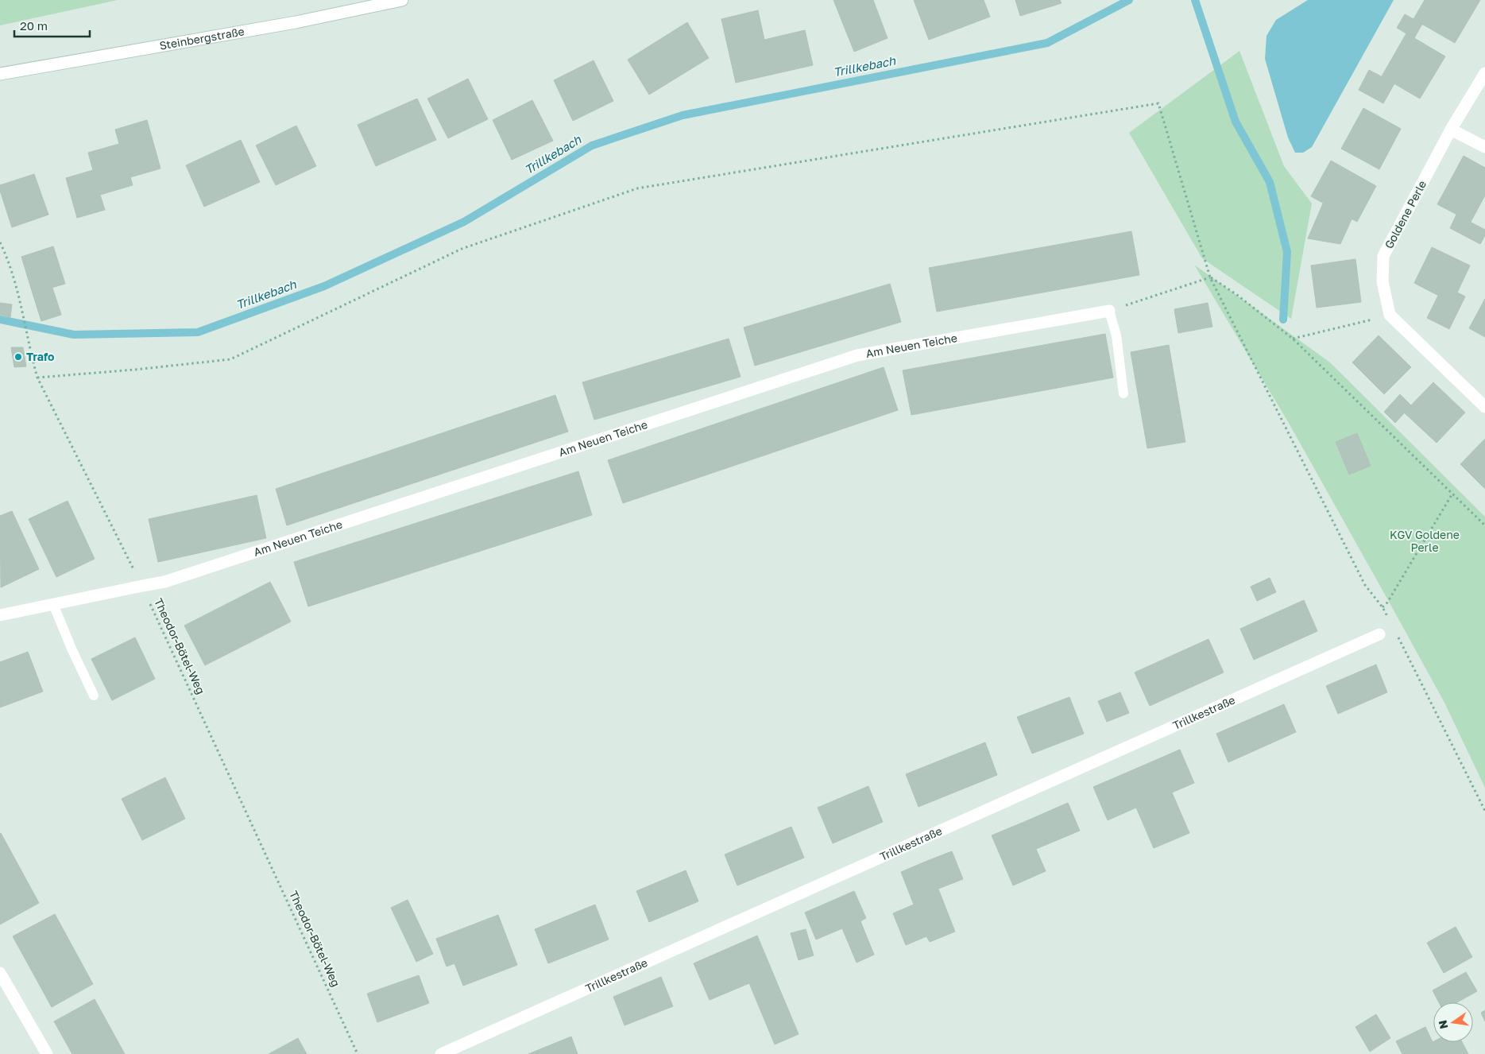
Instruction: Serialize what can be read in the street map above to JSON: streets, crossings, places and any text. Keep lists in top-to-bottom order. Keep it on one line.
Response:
{"streets":{"street":["Steinbergstraße","Goldene Perle","Am Neuen Teiche","Trillkestraße"],"path":["Theodor-Bötel-Weg"]},"crossings":[["Am Neuen Teiche","Theodor-Bötel-Weg"]],"water":["Trillkebach"],"parks":["KGV Goldene Perle"],"places":["Trafo"],"scale_bar":"20 m","north":"left"}
